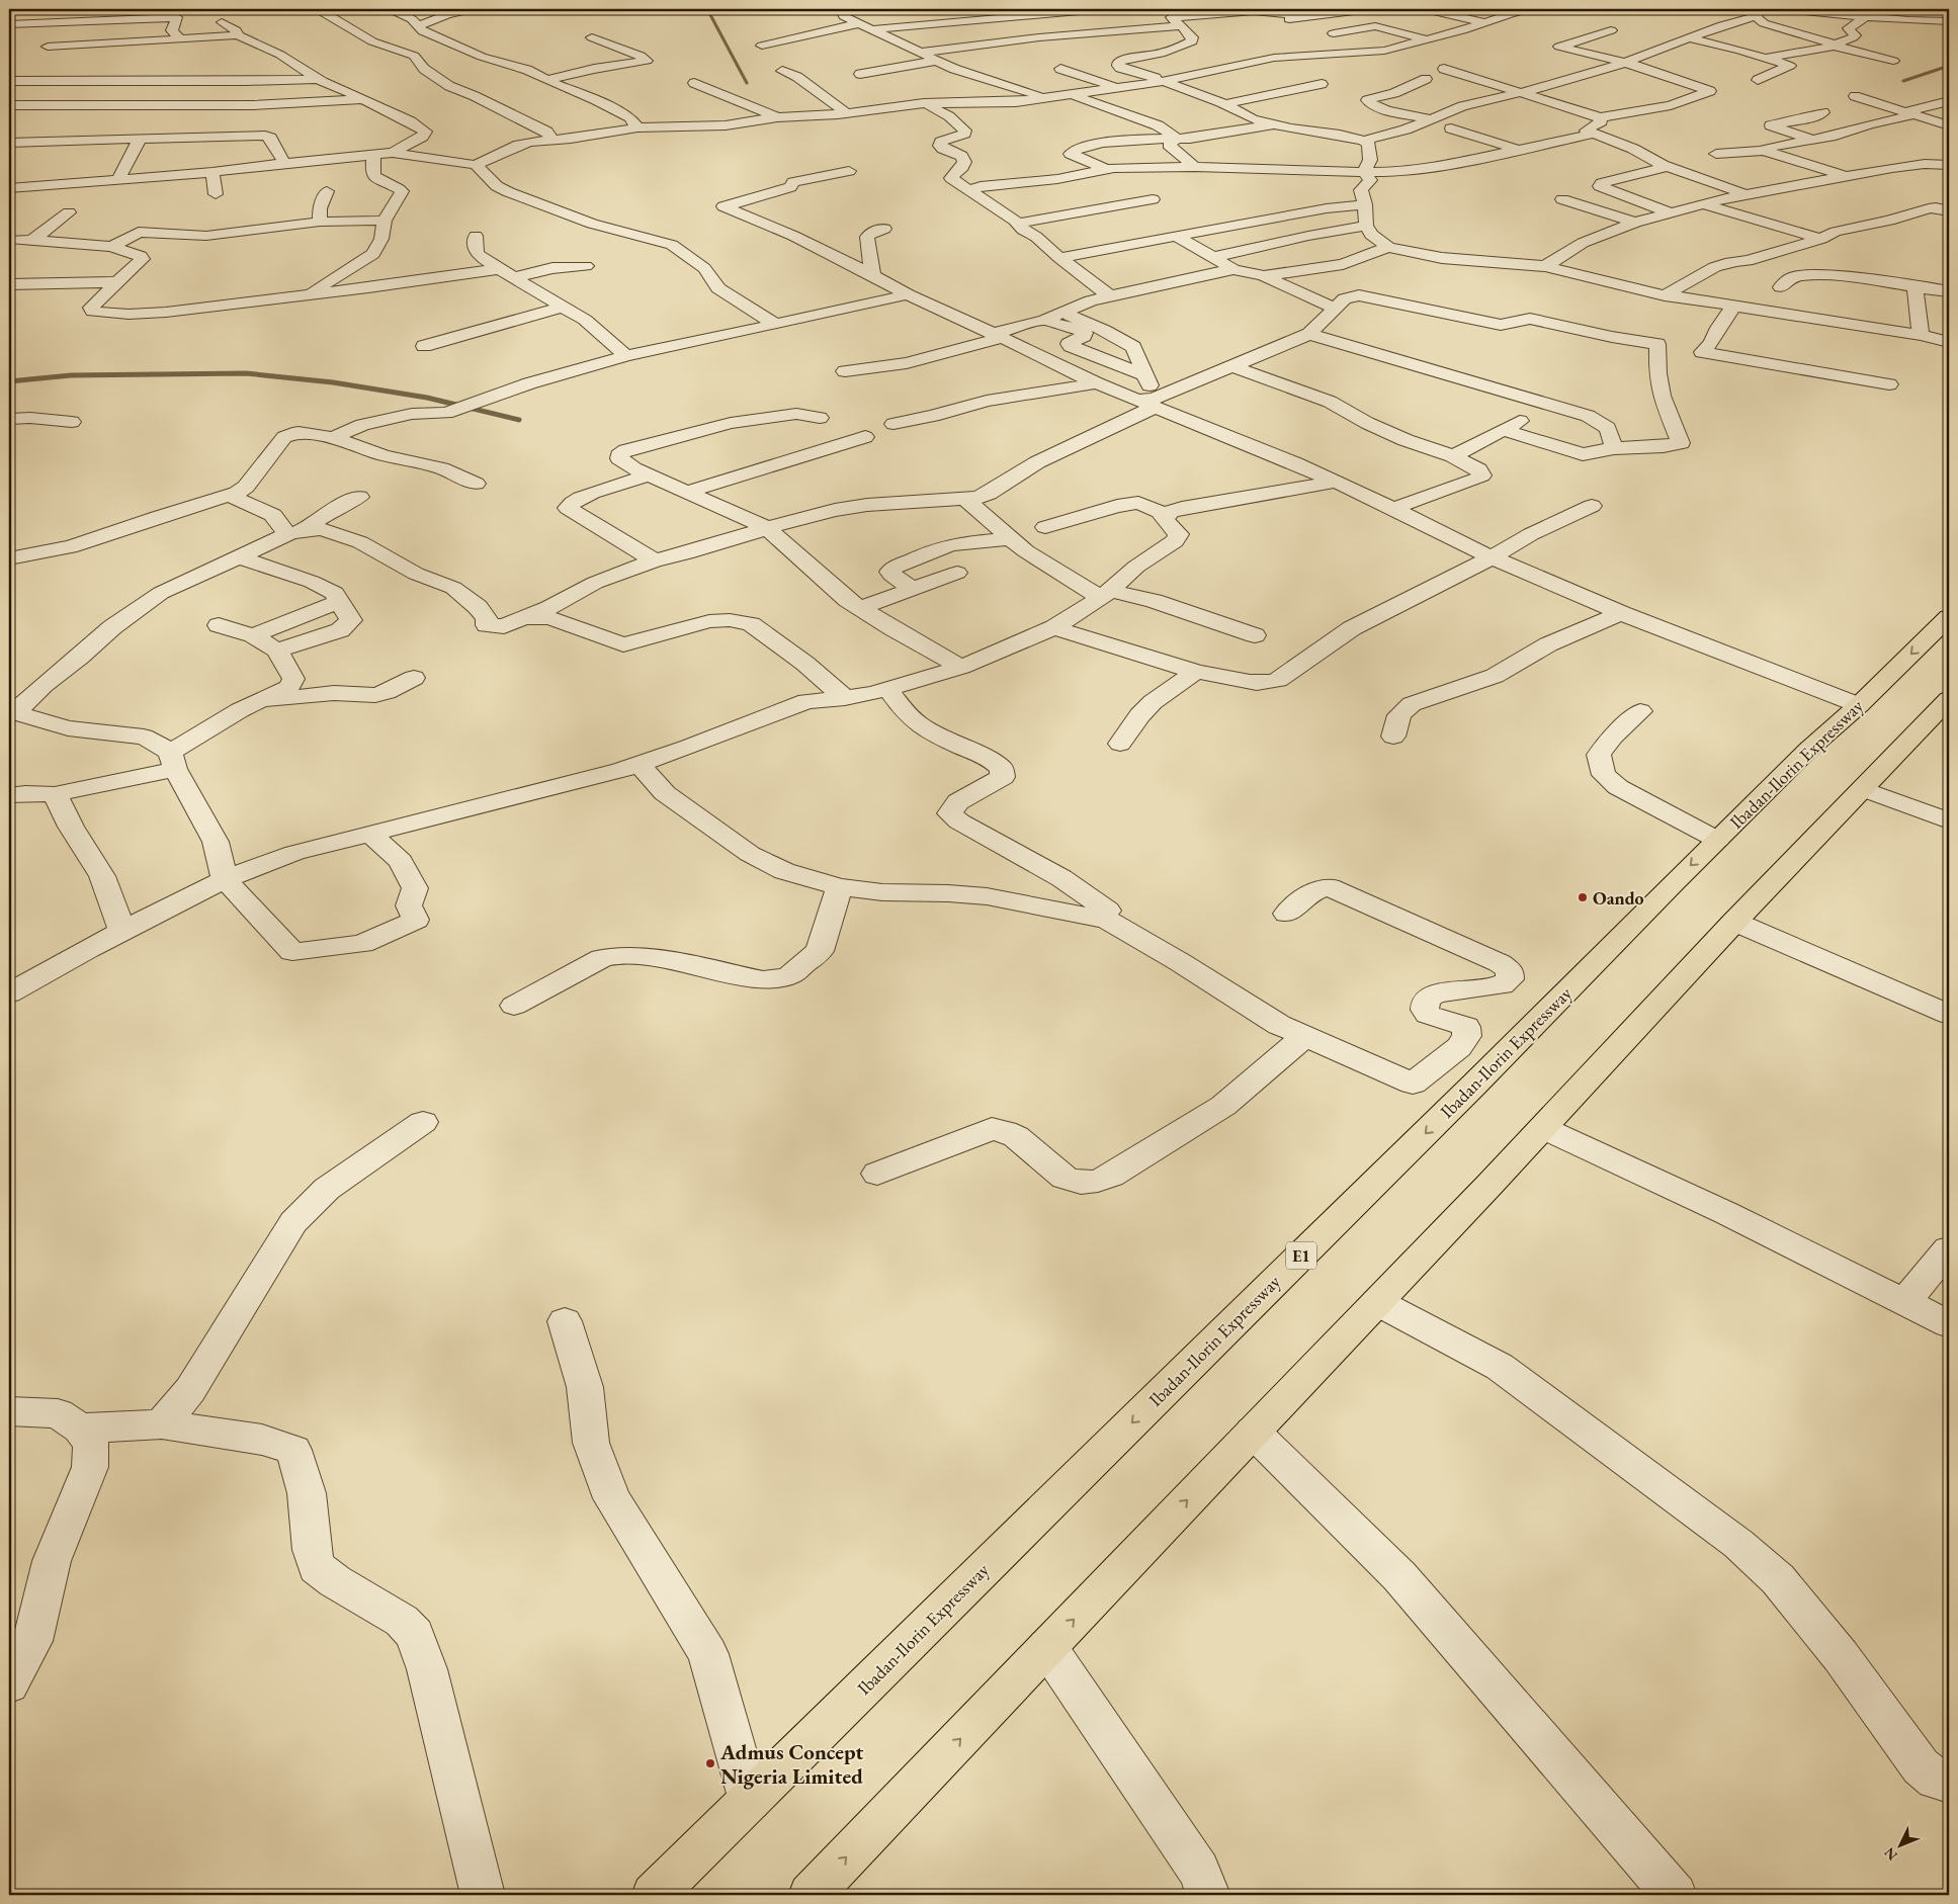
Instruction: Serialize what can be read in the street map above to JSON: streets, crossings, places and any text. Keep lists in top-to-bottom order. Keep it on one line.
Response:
{"streets":{"highway":["Ibadan-Ilorin Expressway","E1"]},"places":["Oando","Admus Concept Nigeria Limited"],"north":"bottom left"}
